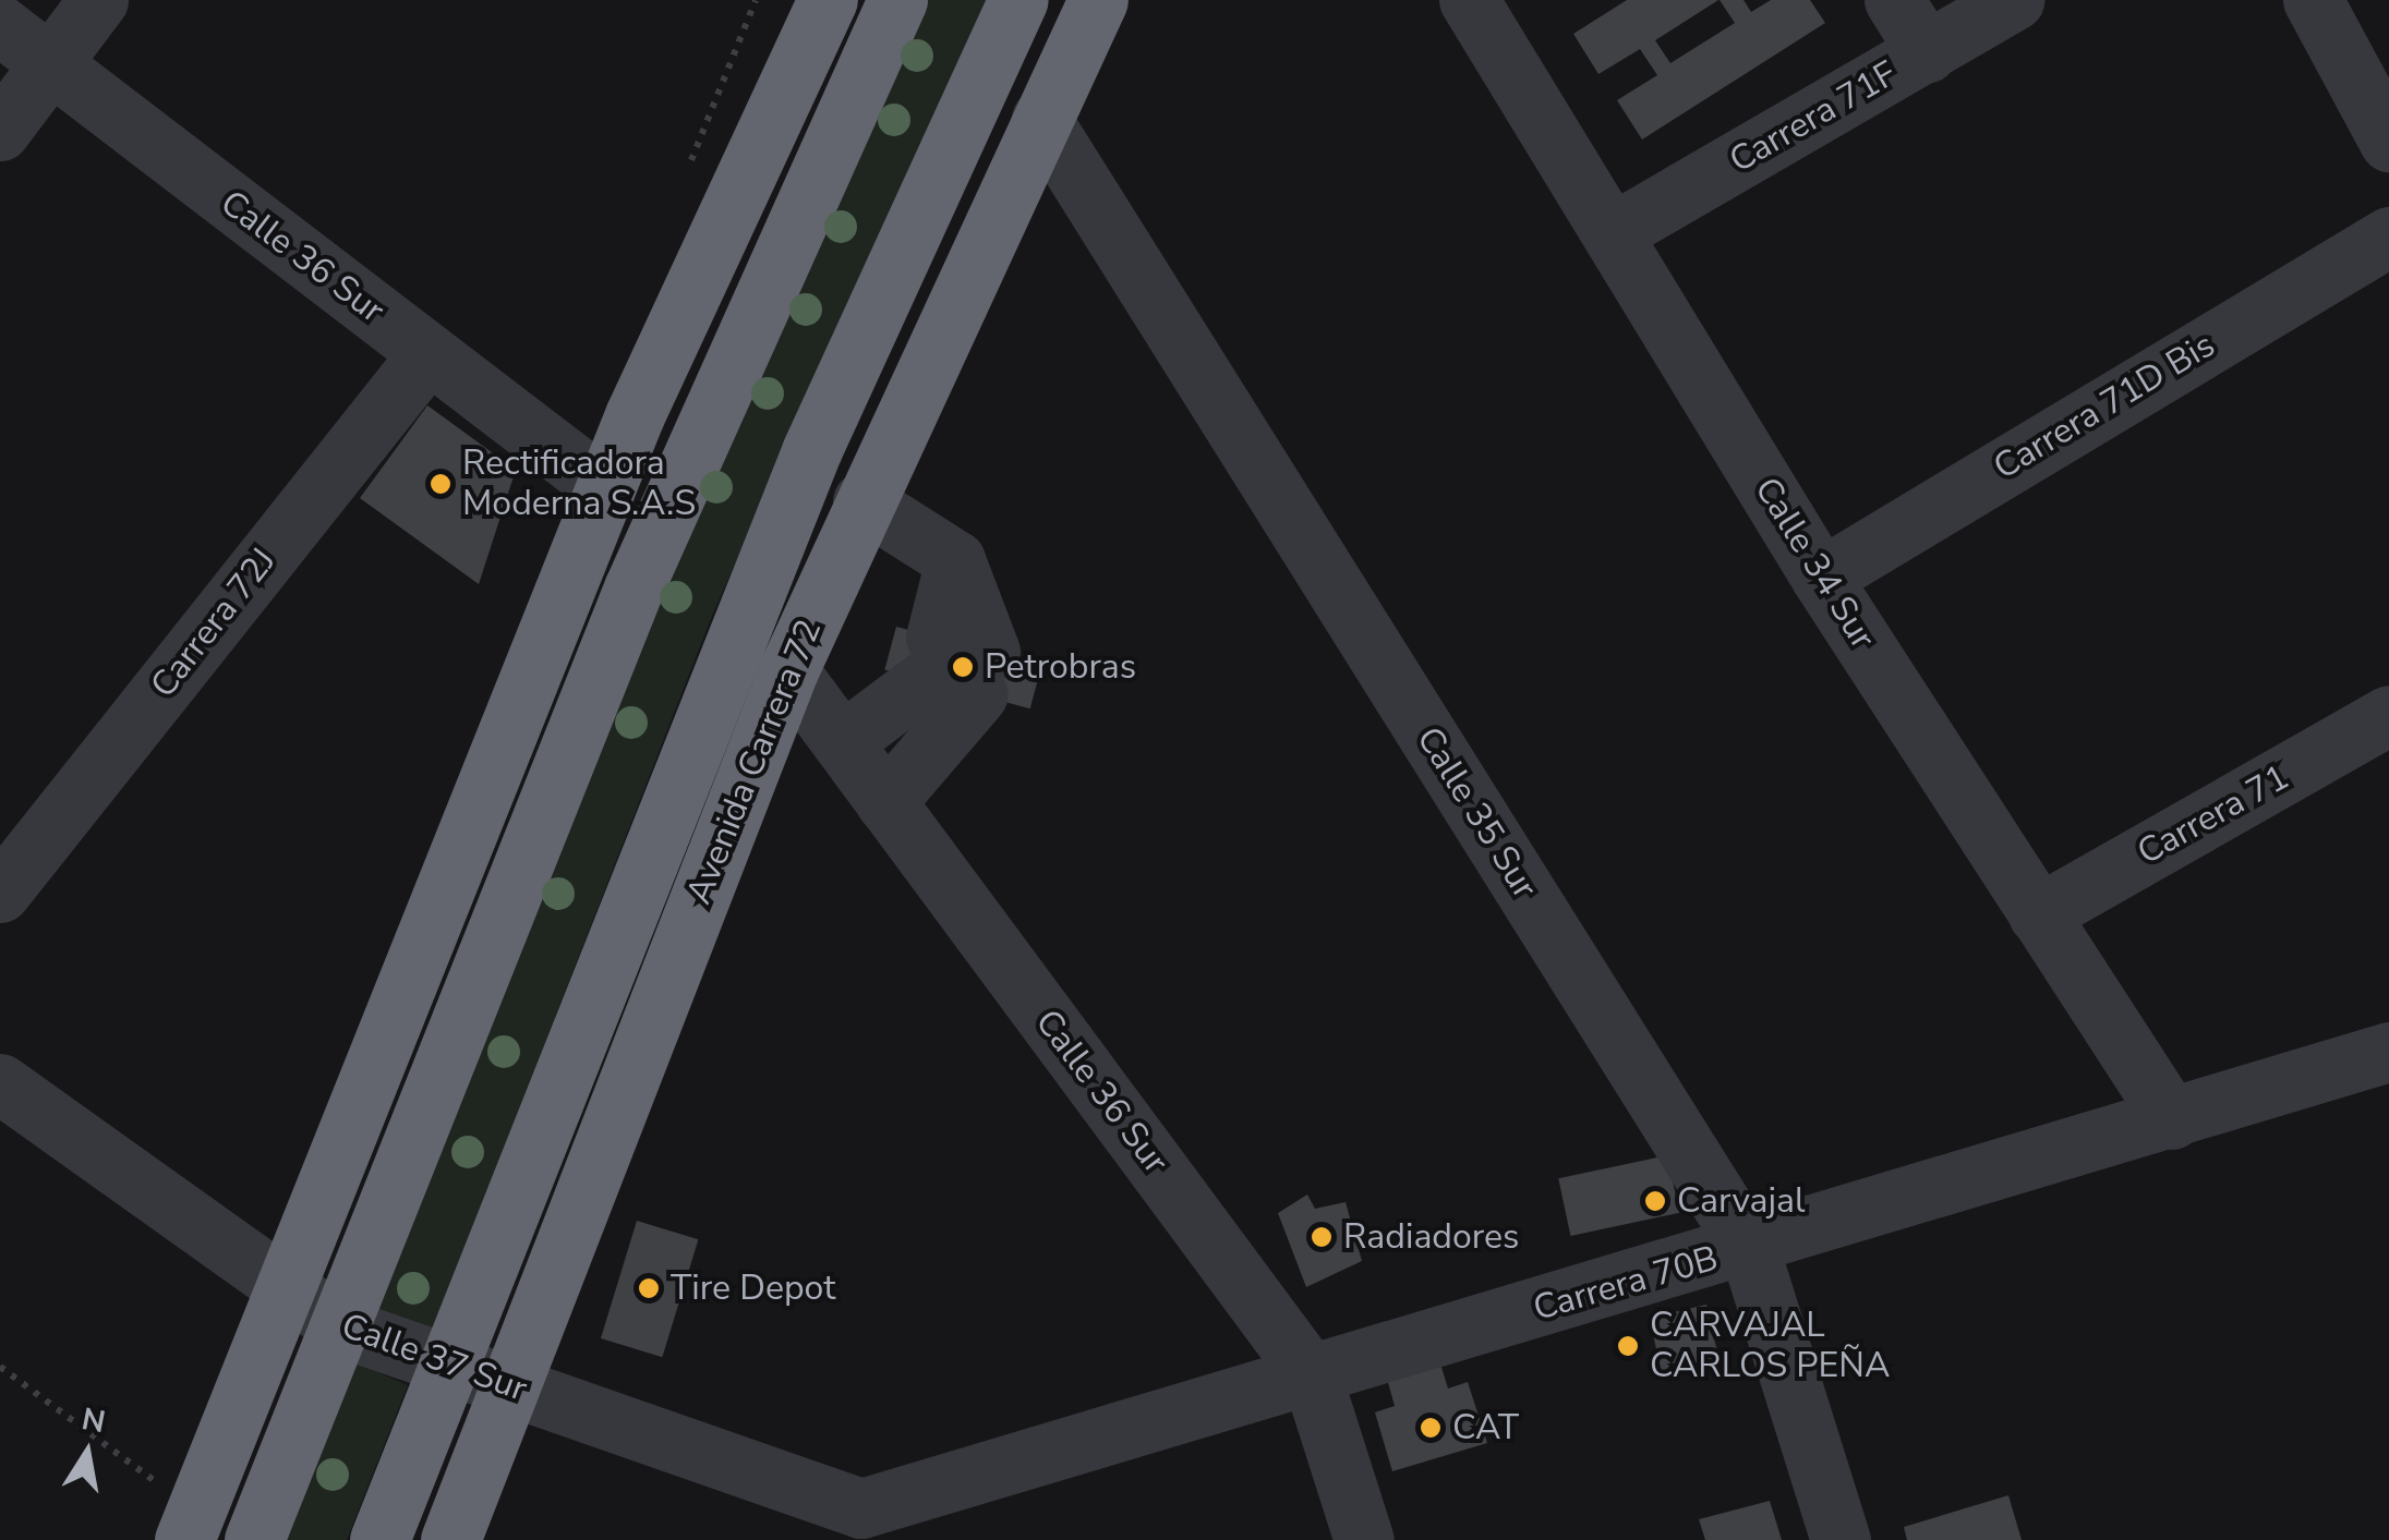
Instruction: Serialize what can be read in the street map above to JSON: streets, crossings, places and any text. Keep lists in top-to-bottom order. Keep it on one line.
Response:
{"streets":{"highway":["Avenida Carrera 72"],"street":["Carrera 71F","Calle 36 Sur","Carrera 71D Bis","Calle 34 Sur","Carrera 72J","Calle 35 Sur","Carrera 71","Carrera 70B","Calle 37 Sur"]},"crossings":[["Carrera 71F","Calle 34 Sur"],["Calle 36 Sur","Carrera 72J"],["Calle 36 Sur","Avenida Carrera 72"],["Calle 36 Sur","Carrera 70B"],["Carrera 71D Bis","Calle 34 Sur"],["Calle 34 Sur","Carrera 71"],["Calle 34 Sur","Carrera 70B"],["Avenida Carrera 72","Calle 35 Sur"],["Avenida Carrera 72","Calle 37 Sur"],["Calle 35 Sur","Carrera 70B"],["Carrera 70B","Calle 37 Sur"]],"places":["Rectificadora Moderna S.A.S","Petrobras","Carvajal","Radiadores","Tire Depot","CARVAJAL CARLOS PEÑA","CAT"],"north":"top"}
